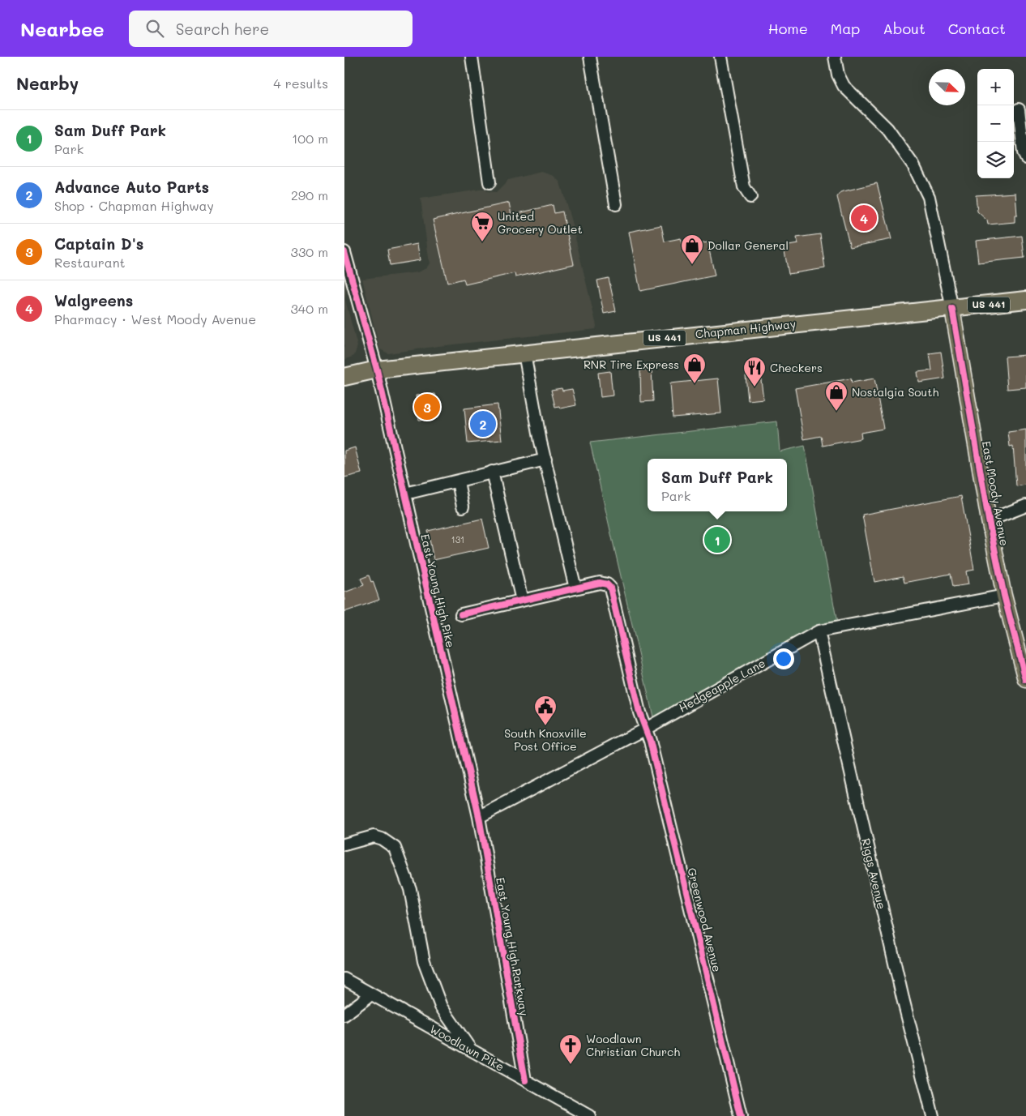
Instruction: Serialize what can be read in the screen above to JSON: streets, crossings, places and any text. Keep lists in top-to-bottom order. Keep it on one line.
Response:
{"streets":{"highway":["US 441","Chapman Highway"],"main road":["East Moody Avenue"],"street":["East Young High Pike","Hedgeapple Lane","Riggs Avenue","Greenwood Avenue","East Young High Parkway","Woodlawn Pike"]},"crossings":[["Chapman Highway","East Moody Avenue"],["Chapman Highway","East Young High Pike"],["East Moody Avenue","Hedgeapple Lane"],["East Young High Pike","Hedgeapple Lane"],["East Young High Pike","East Young High Parkway"],["Hedgeapple Lane","Riggs Avenue"],["Hedgeapple Lane","Greenwood Avenue"],["Hedgeapple Lane","East Young High Parkway"],["East Young High Parkway","Woodlawn Pike"]],"places":{"supermarket":["United Grocery Outlet"],"shop":["Dollar General","RNR Tire Express","Nostalgia South"],"restaurant":["Checkers"],"public building":["South Knoxville Post Office"],"church":["Woodlawn Christian Church"]},"house_numbers":["131"],"north":"bottom right","page":{"header":"Nearbee","search":"Search here","nav":["Home","Map","About","Contact"],"heading":["Nearby","4 results"],"map_buttons":["+","−"],"list":[{"mark":"1","name":"Sam Duff Park","note":"Park","value":"100 m"},{"mark":"2","name":"Advance Auto Parts","note":"Shop · Chapman Highway","value":"290 m"},{"mark":"3","name":"Captain D's","note":"Restaurant","value":"330 m"},{"mark":"4","name":"Walgreens","note":"Pharmacy · West Moody Avenue","value":"340 m"}],"pins":["4","3","2","1"],"popup":["Sam Duff Park","Park"]}}
